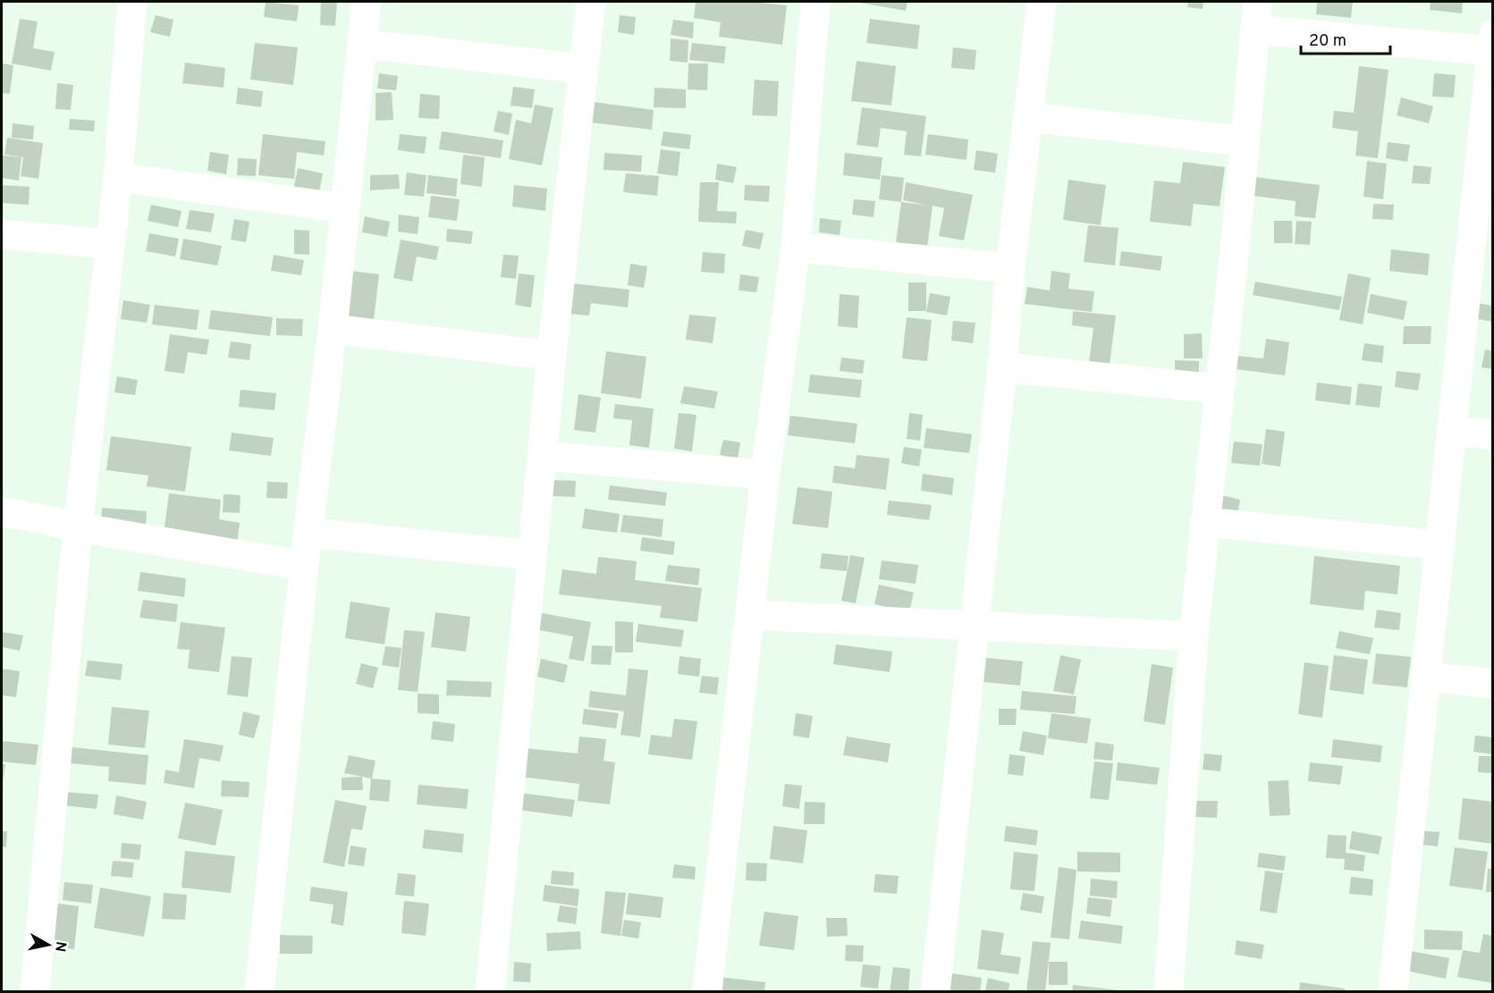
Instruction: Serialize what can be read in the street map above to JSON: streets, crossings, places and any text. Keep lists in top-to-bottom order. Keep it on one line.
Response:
{"scale_bar":"20 m","north":"right"}
